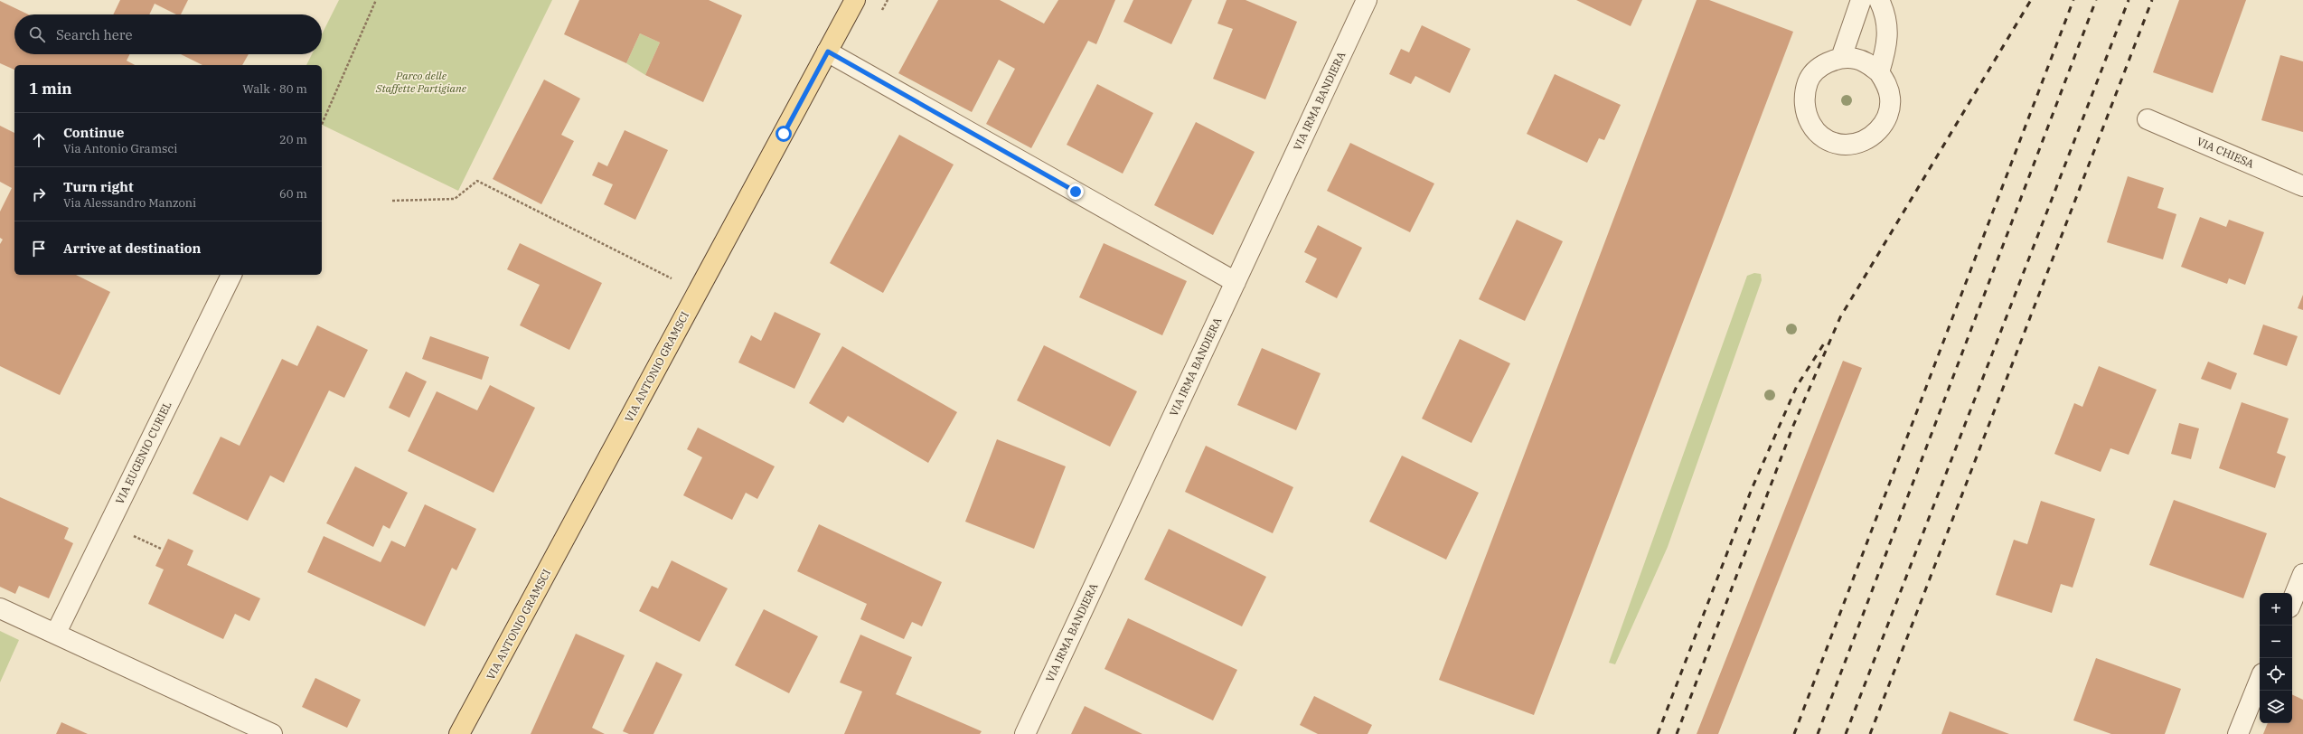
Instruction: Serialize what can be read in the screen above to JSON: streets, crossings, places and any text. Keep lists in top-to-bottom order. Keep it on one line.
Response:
{"streets":{"main road":["VIA ANTONIO GRAMSCI"],"street":["VIA IRMA BANDIERA","VIA CHIESA","VIA EUGENIO CURIEL"]},"parks":["Parco delle Staffette Partigiane"],"page":{"search":"Search here","heading":["1 min","Walk · 80 m"],"list":[["Continue","Via Antonio Gramsci","20 m"],["Turn right","Via Alessandro Manzoni","60 m"],"Arrive at destination"],"map_buttons":["+","−"]}}
